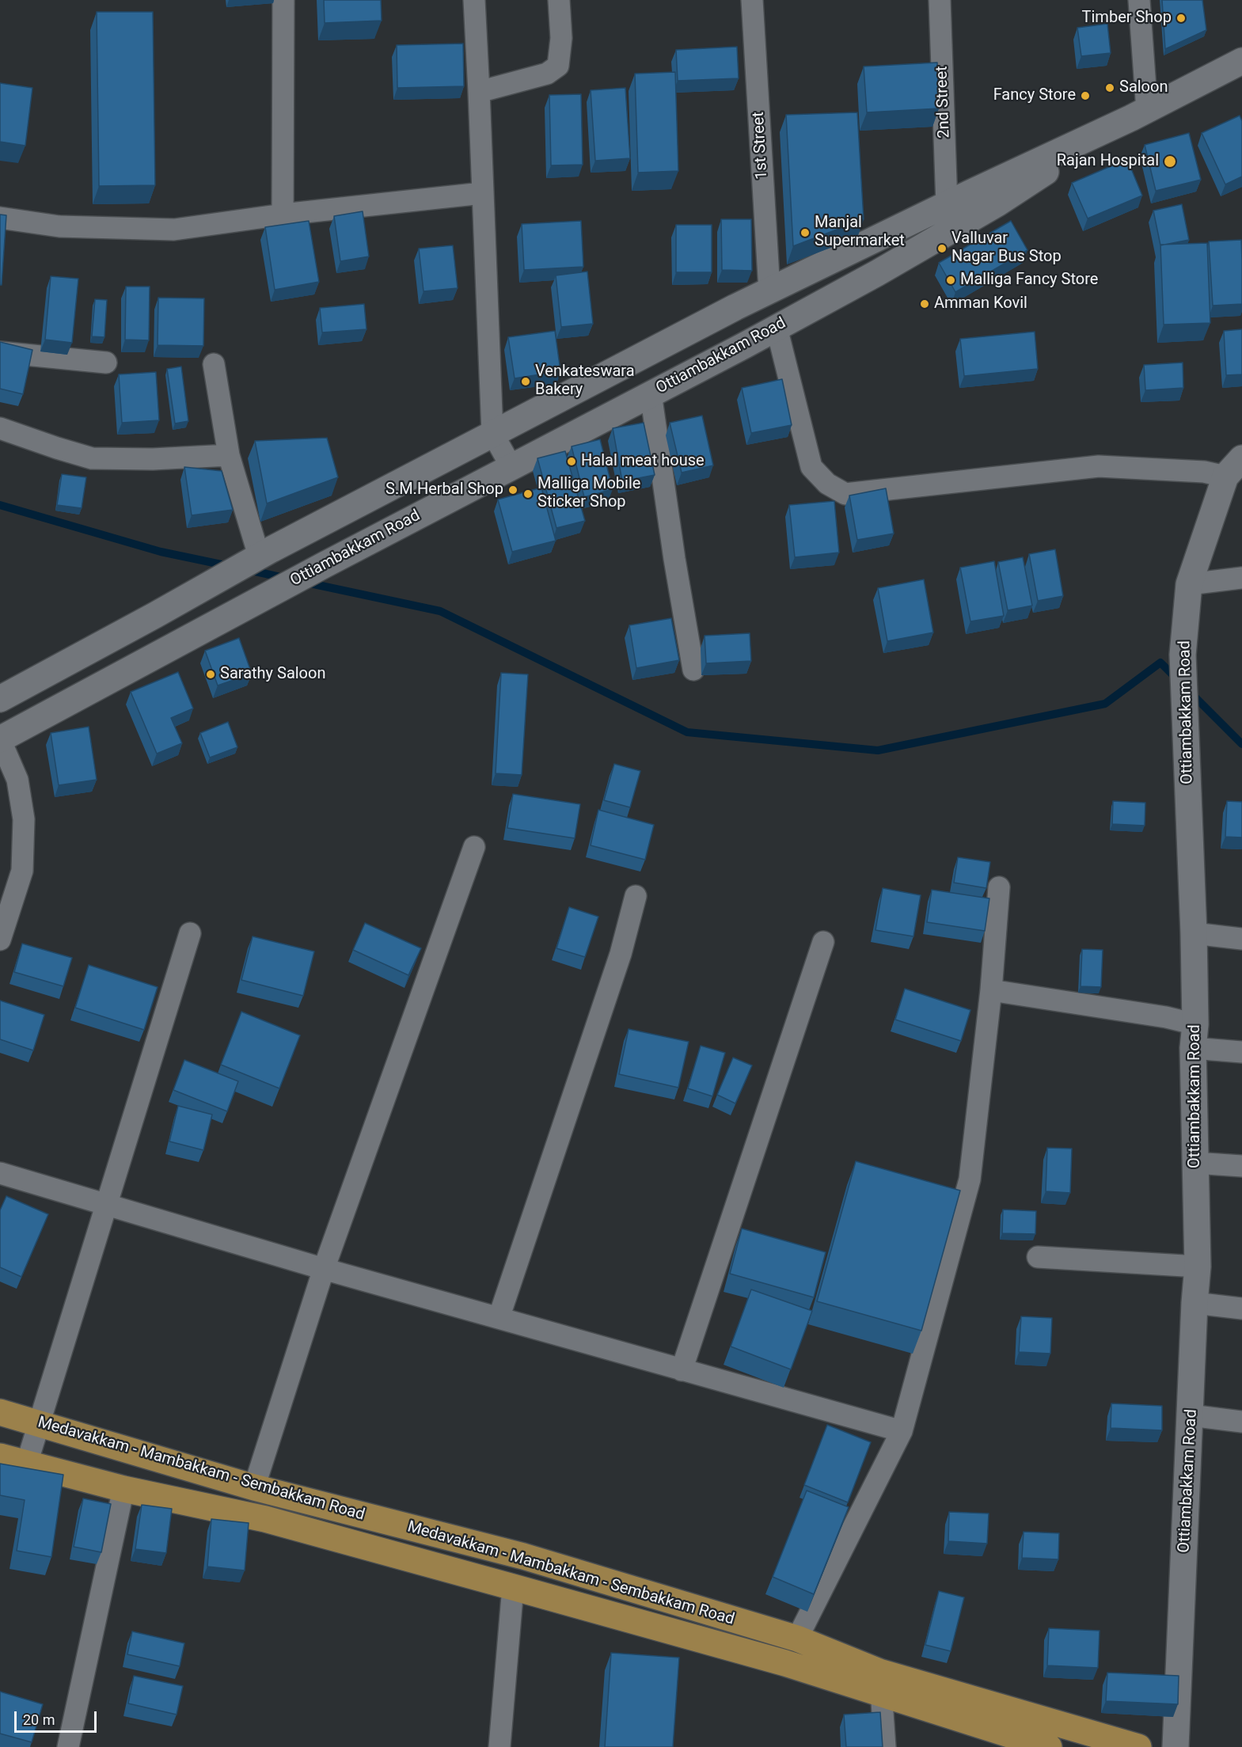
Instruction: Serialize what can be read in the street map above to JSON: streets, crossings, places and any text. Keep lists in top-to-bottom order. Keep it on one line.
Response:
{"streets":{"main road":["Medavakkam - Mambakkam - Sembakkam Road"],"street":["2nd Street","1st Street","Ottiambakkam Road"]},"crossings":[["2nd Street","Ottiambakkam Road"],["1st Street","Ottiambakkam Road"]],"places":["Timber Shop","Saloon","Fancy Store","Rajan Hospital","Manjal Supermarket","Valluvar Nagar Bus Stop","Malliga Fancy Store","Amman Kovil","Venkateswara Bakery","Halal meat house","S.M.Herbal Shop","Malliga Mobile Sticker Shop","Sarathy Saloon"],"scale_bar":"20 m"}
